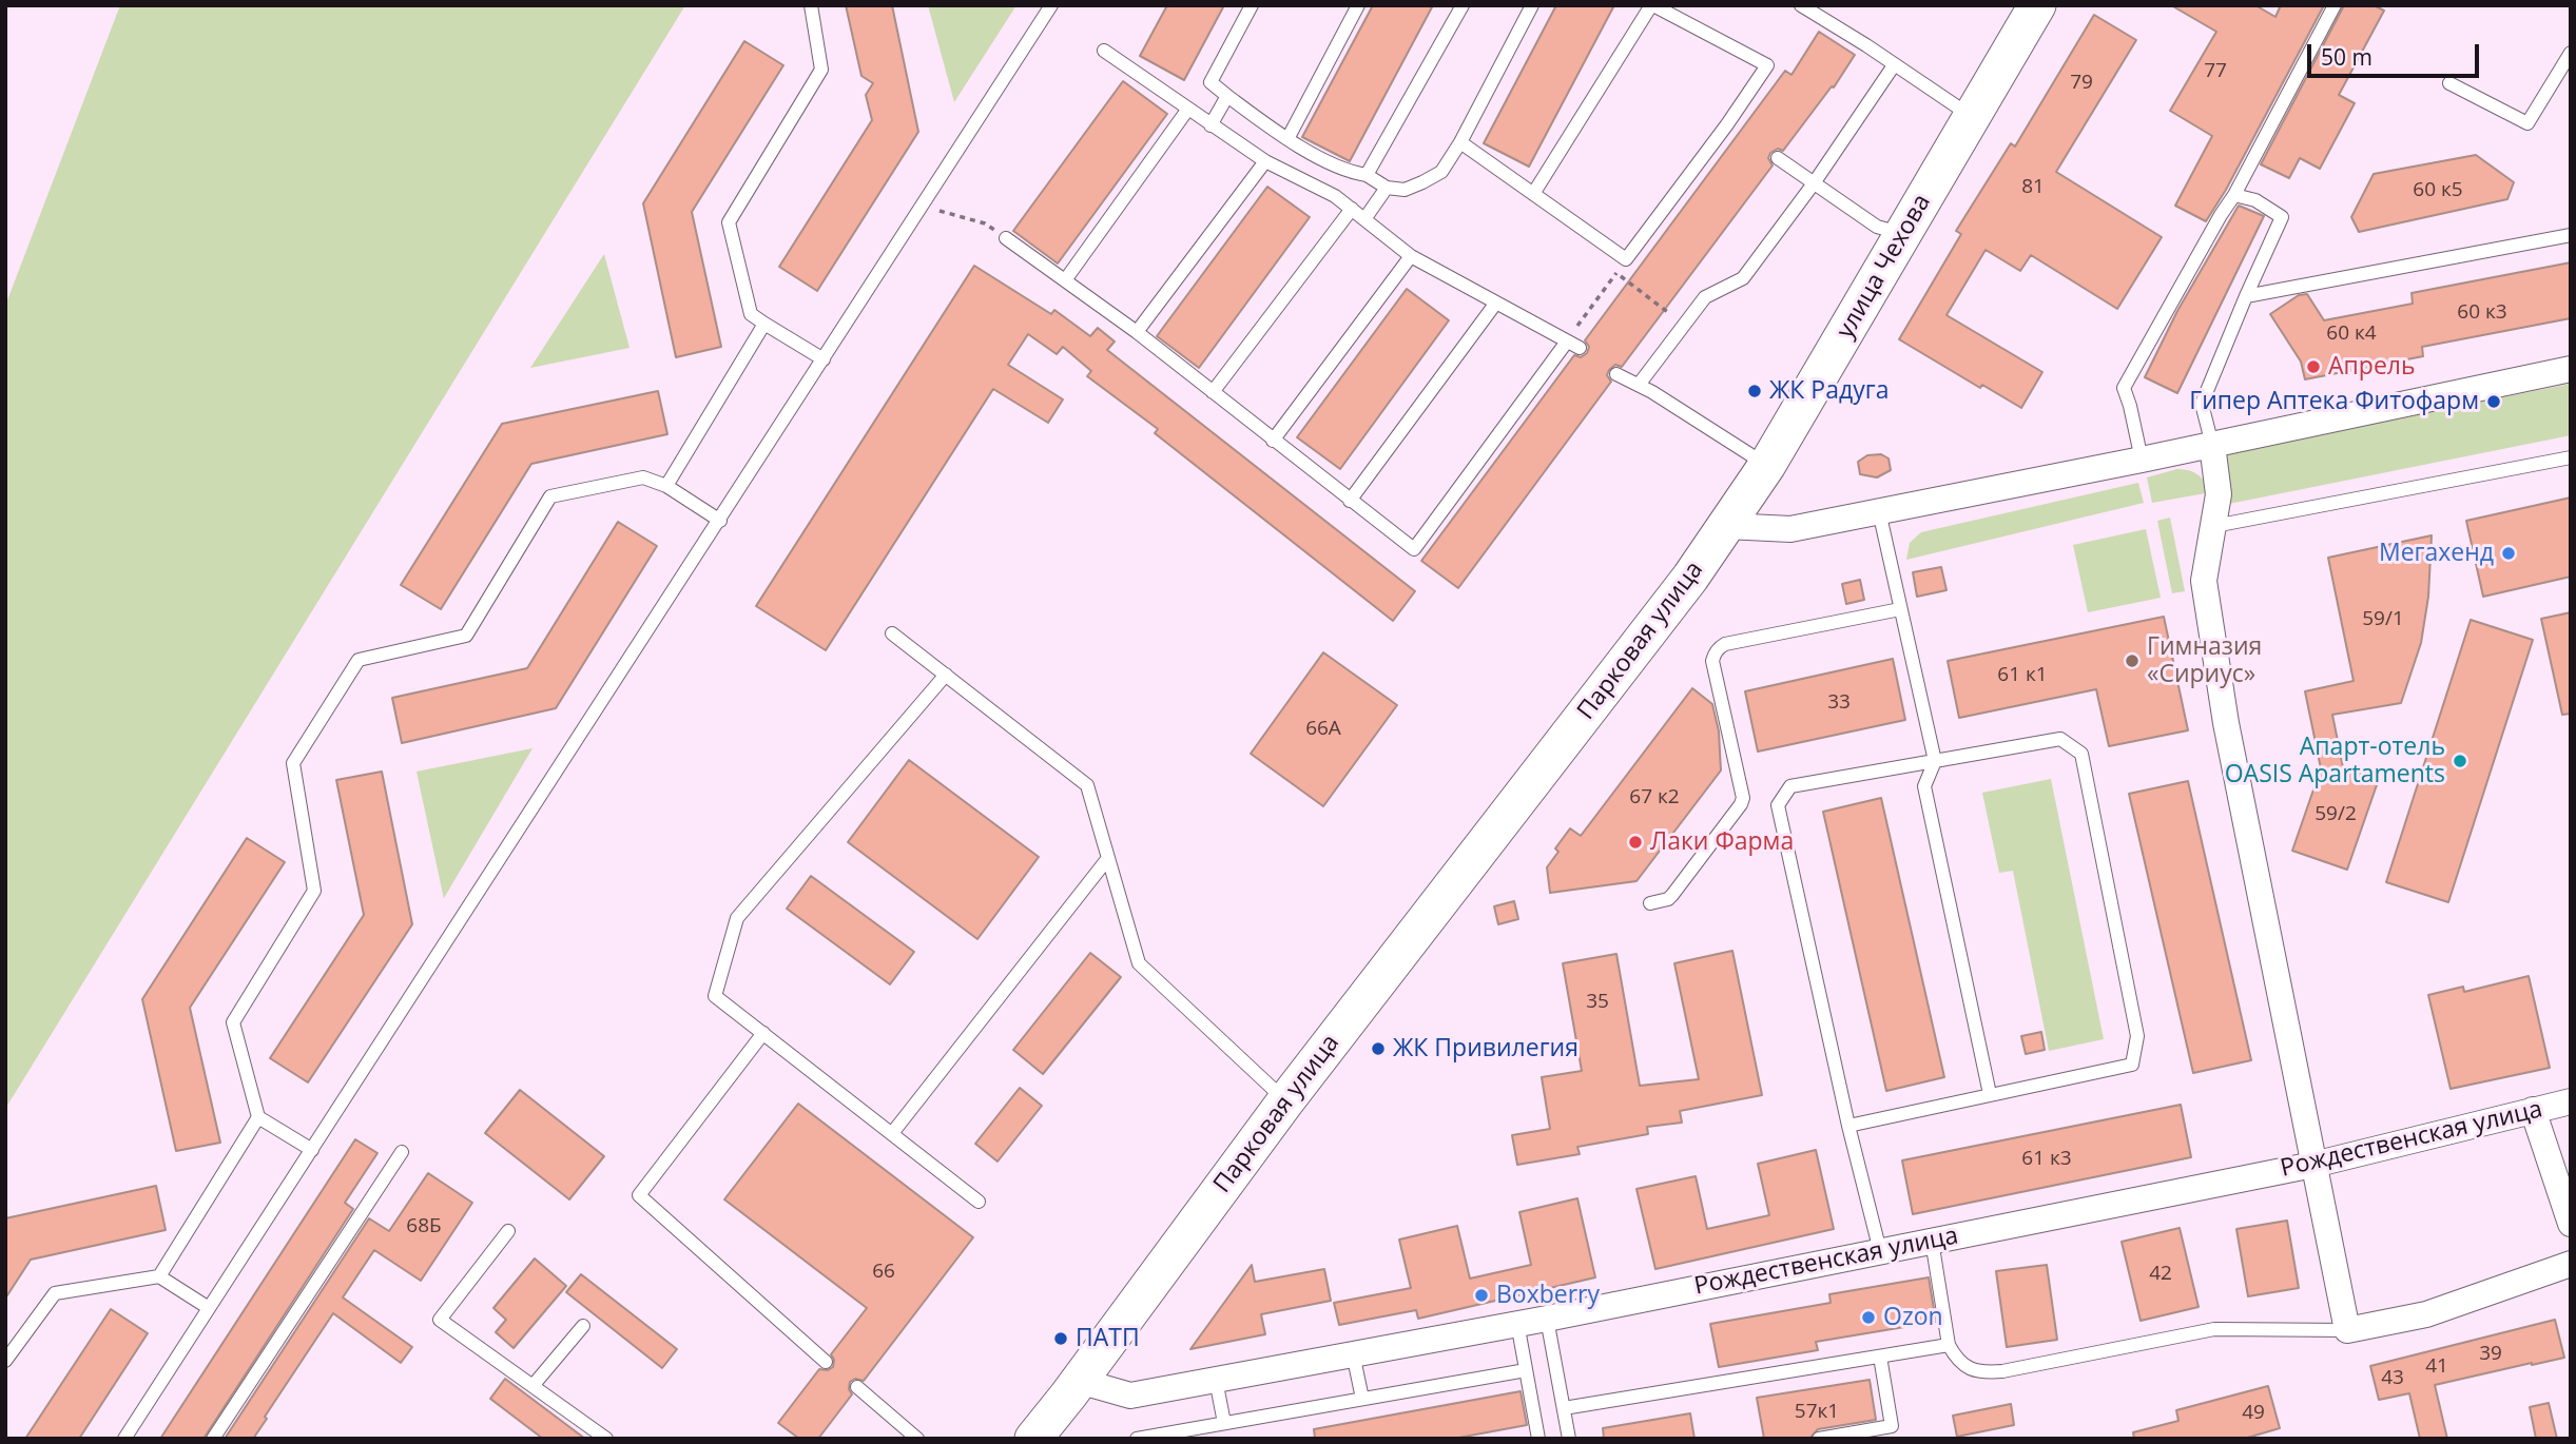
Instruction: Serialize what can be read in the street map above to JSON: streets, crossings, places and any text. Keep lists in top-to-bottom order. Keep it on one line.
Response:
{"streets":{"main road":["улица Чехова","Парковая улица"],"street":["Рождественская улица"]},"crossings":[["улица Чехова","Парковая улица"],["Парковая улица","Рождественская улица"]],"places":["Апрель","ЖК Радуга","Гипер Аптека Фитофарм","Мегахенд","Гимназия «Сириус»","Апарт-отель OASIS Apartaments","Лаки Фарма","ЖК Привилегия","Boxberry","Ozon","ПАТП"],"house_numbers":["77","79","81","60 к5","60 к3","60 к4","59/1","61 к1","33","66А","67 к2","59/2","35","61 к3","68Б","66","42","39","41","43","57к1","49"],"scale_bar":"50 m"}
